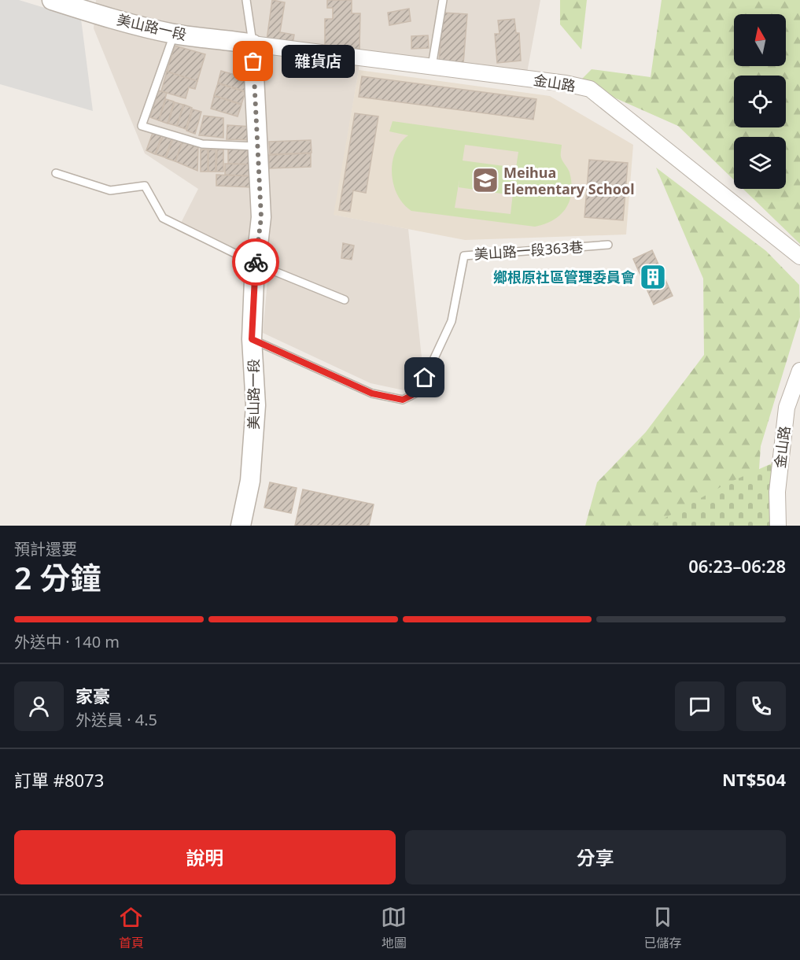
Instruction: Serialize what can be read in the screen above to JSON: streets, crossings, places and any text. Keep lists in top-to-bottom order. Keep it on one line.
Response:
{"streets":{"street":["美山路一段","金山路"],"lane":["美山路一段363巷"]},"crossings":[["美山路一段","金山路"],["美山路一段","美山路一段363巷"]],"places":{"other":["雜貨店"],"school or university":["Meihua Elementary School"],"building":["鄉根原社區管理委員會"]},"north":"top","page":{"bubble":"雜貨店","heading":["2 分鐘","預計還要","06:23–06:28"],"panel":["家豪","外送員 · 4.5","訂單 #8073","NT$504"],"bar":"外送中 · 140 m","buttons":["說明","分享"],"tabs":["首頁","地圖","已儲存"]}}
